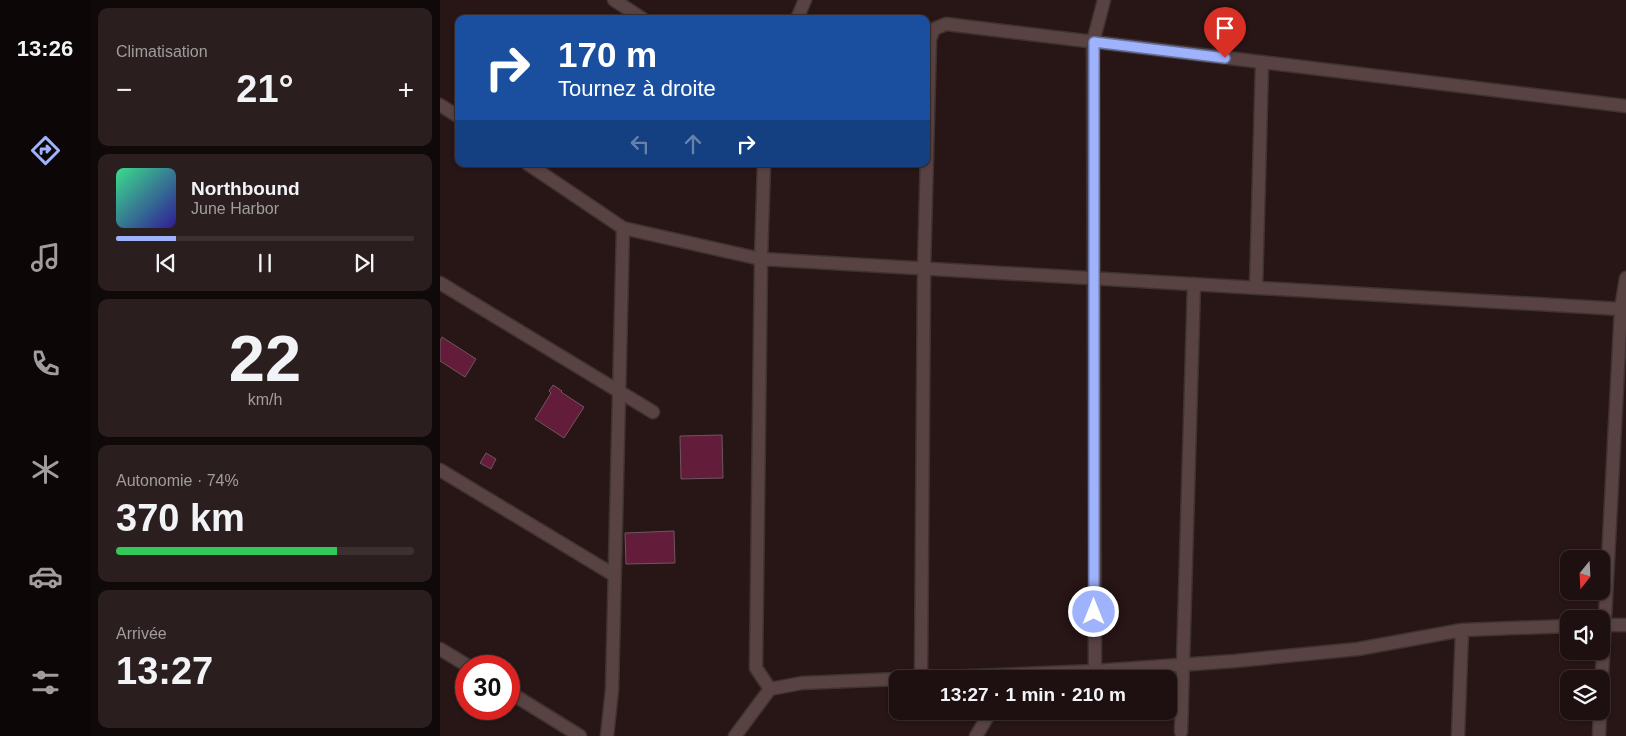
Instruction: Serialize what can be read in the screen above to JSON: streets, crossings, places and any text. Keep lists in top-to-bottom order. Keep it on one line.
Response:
{"north":"bottom","page":{"tabs":"13:26","tile":["Climatisation",["22","km/h"],["Autonomie · 74%","370 km"],["Arrivée","13:27"]],"turn":["170 m","Tournez à droite"],"heat":["−","21°","+"],"song":["Northbound","June Harbor"],"limit":"30","trip":"13:27 · 1 min · 210 m"}}
